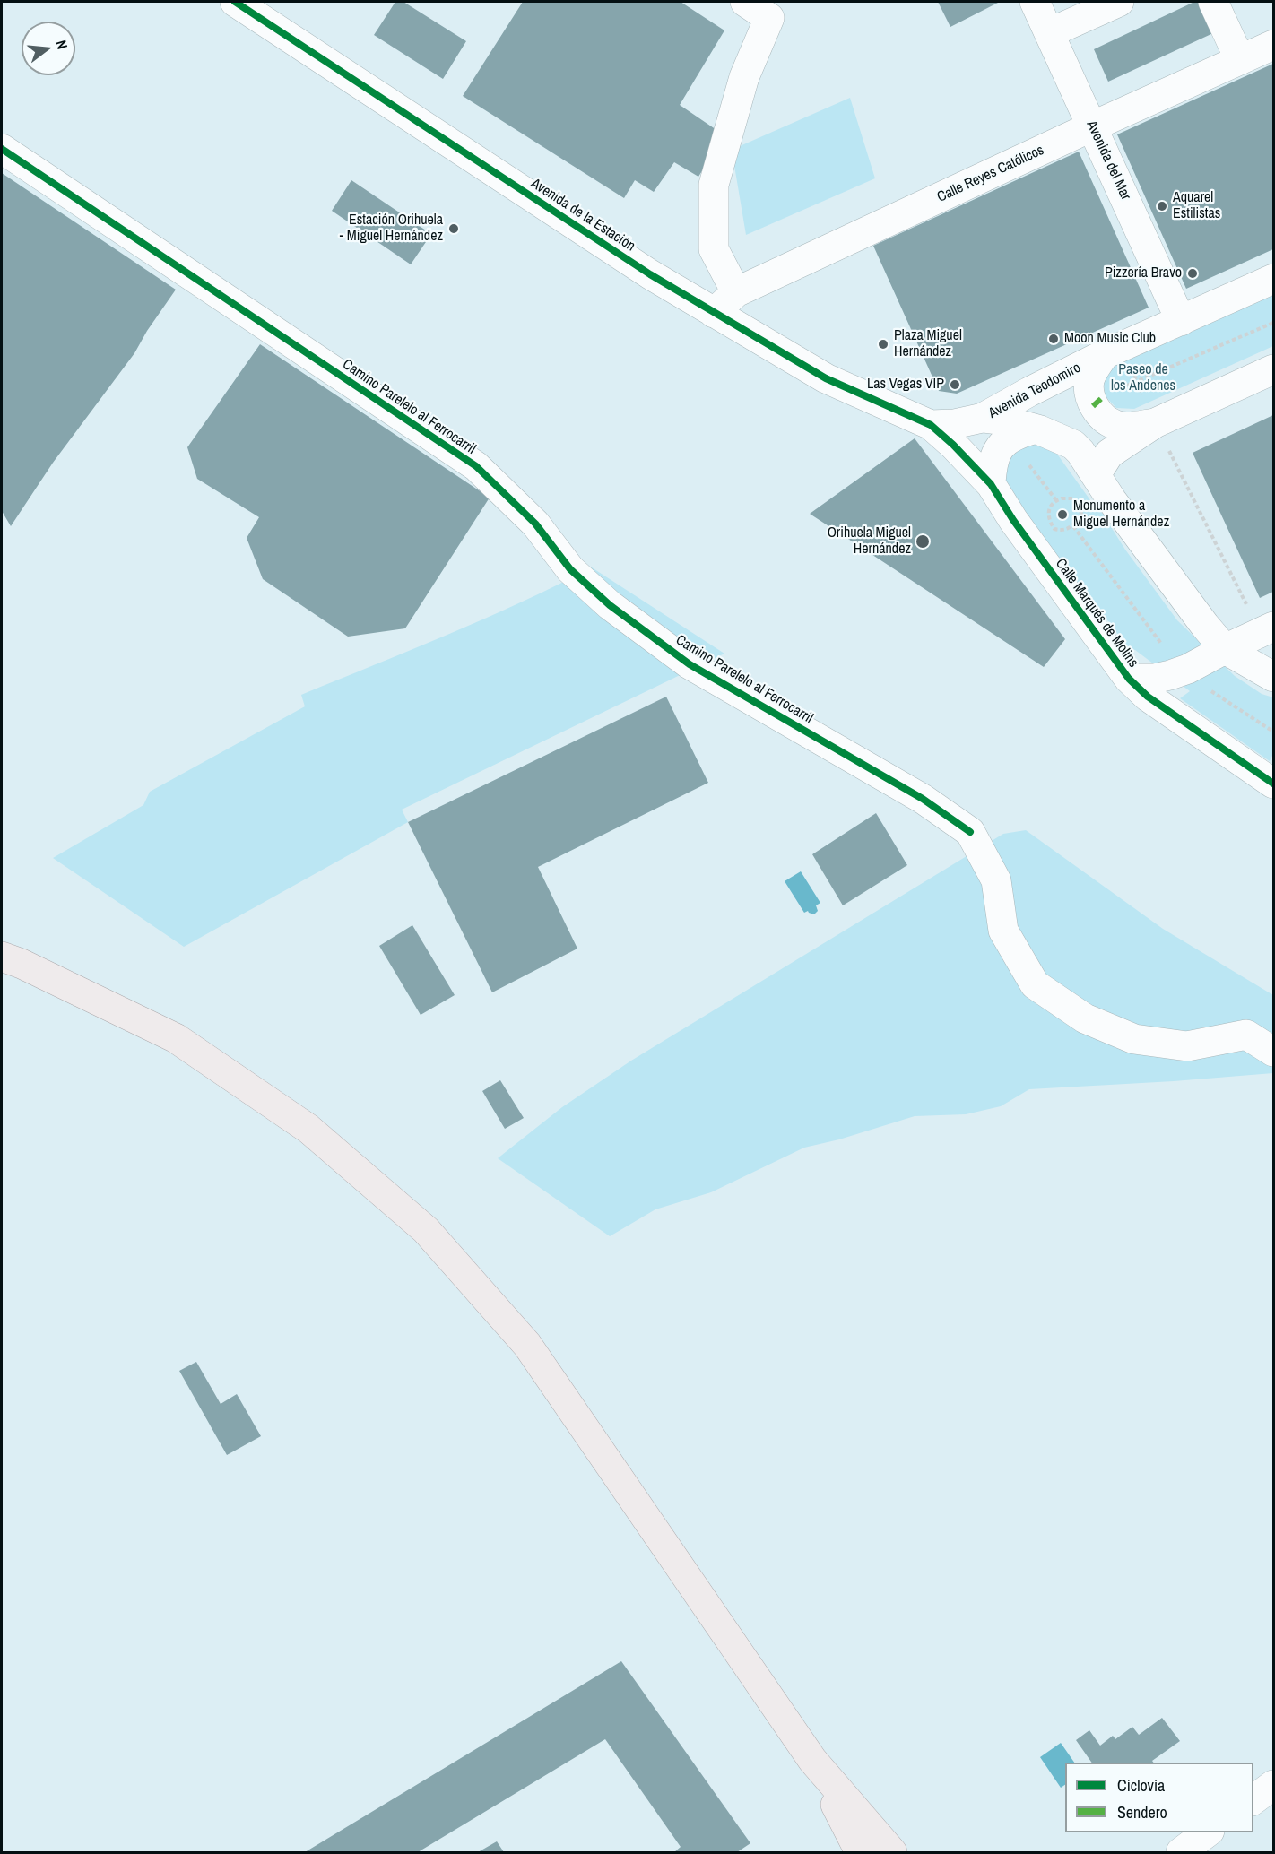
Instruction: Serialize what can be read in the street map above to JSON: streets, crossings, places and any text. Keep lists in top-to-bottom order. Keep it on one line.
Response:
{"streets":{"street":["Avenida del Mar","Calle Reyes Católicos","Avenida de la Estación","Avenida Teodomiro","Camino Parelelo al Ferrocarril","Calle Marqués de Molins"]},"crossings":[["Avenida del Mar","Calle Reyes Católicos"],["Avenida del Mar","Avenida Teodomiro"],["Calle Reyes Católicos","Avenida de la Estación"],["Avenida de la Estación","Avenida Teodomiro"],["Avenida de la Estación","Calle Marqués de Molins"],["Avenida Teodomiro","Calle Marqués de Molins"]],"parks":["Paseo de los Andenes"],"places":["Aquarel Estilistas","Estación Orihuela - Miguel Hernández","Pizzería Bravo","Moon Music Club","Plaza Miguel Hernández","Las Vegas VIP","Monumento a Miguel Hernández","Orihuela Miguel Hernández"],"legend":["Ciclovía","Sendero"],"north":"right"}
